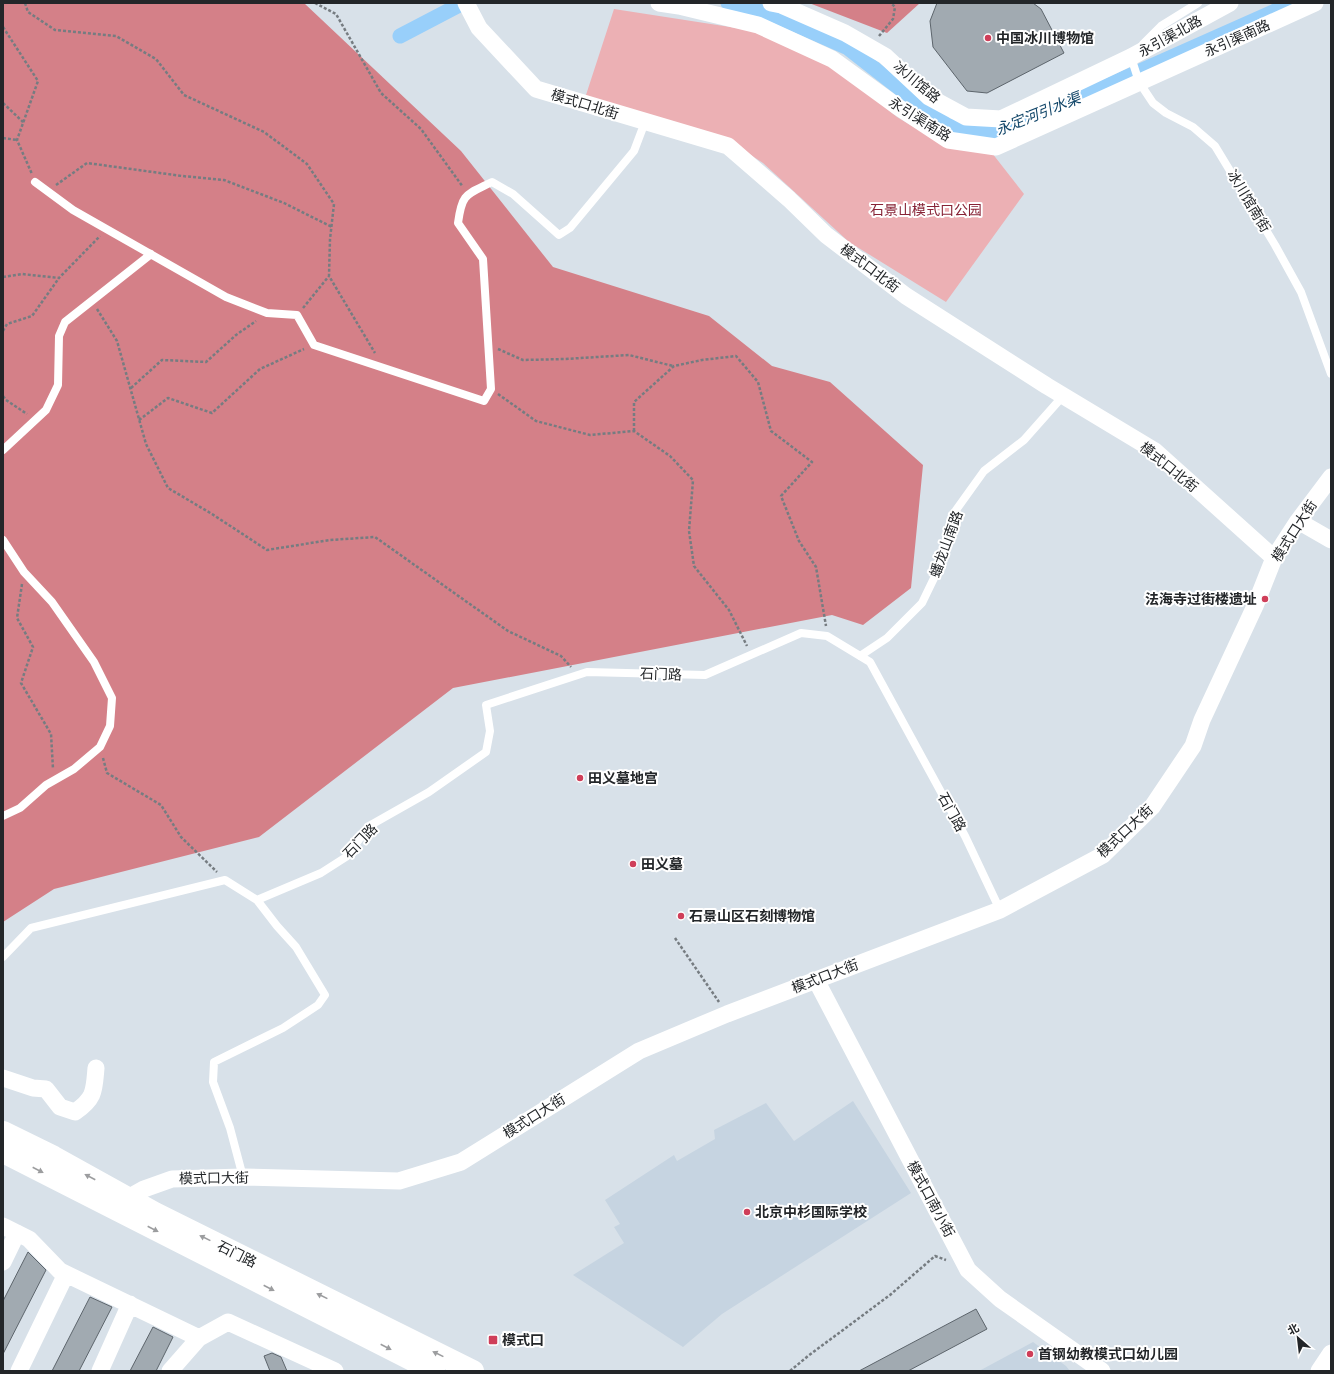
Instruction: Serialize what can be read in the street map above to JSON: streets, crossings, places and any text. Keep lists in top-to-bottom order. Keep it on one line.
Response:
{"streets":{"highway":["石门路"],"street":["永引渠北路","永引渠南路","冰川馆路","模式口北街","模式口大街","模式口南小街"],"lane":["冰川馆南街","蟠龙山南路"]},"crossings":[["永引渠北路","冰川馆路"],["永引渠北路","冰川馆南街"],["永引渠南路","冰川馆南街"],["冰川馆路","冰川馆南街"],["模式口北街","模式口大街"],["模式口北街","蟠龙山南路"],["模式口大街","石门路"],["模式口大街","模式口南小街"],["蟠龙山南路","石门路"]],"water":["永定河引水渠"],"parks":["石景山模式口公园"],"places":{"other":["中国冰川博物馆","法海寺过街楼遗址","田义墓地宫","田义墓","石景山区石刻博物馆","北京中杉国际学校","首钢幼教模式口幼儿园"],"transit":["模式口"]},"north":"top left"}
